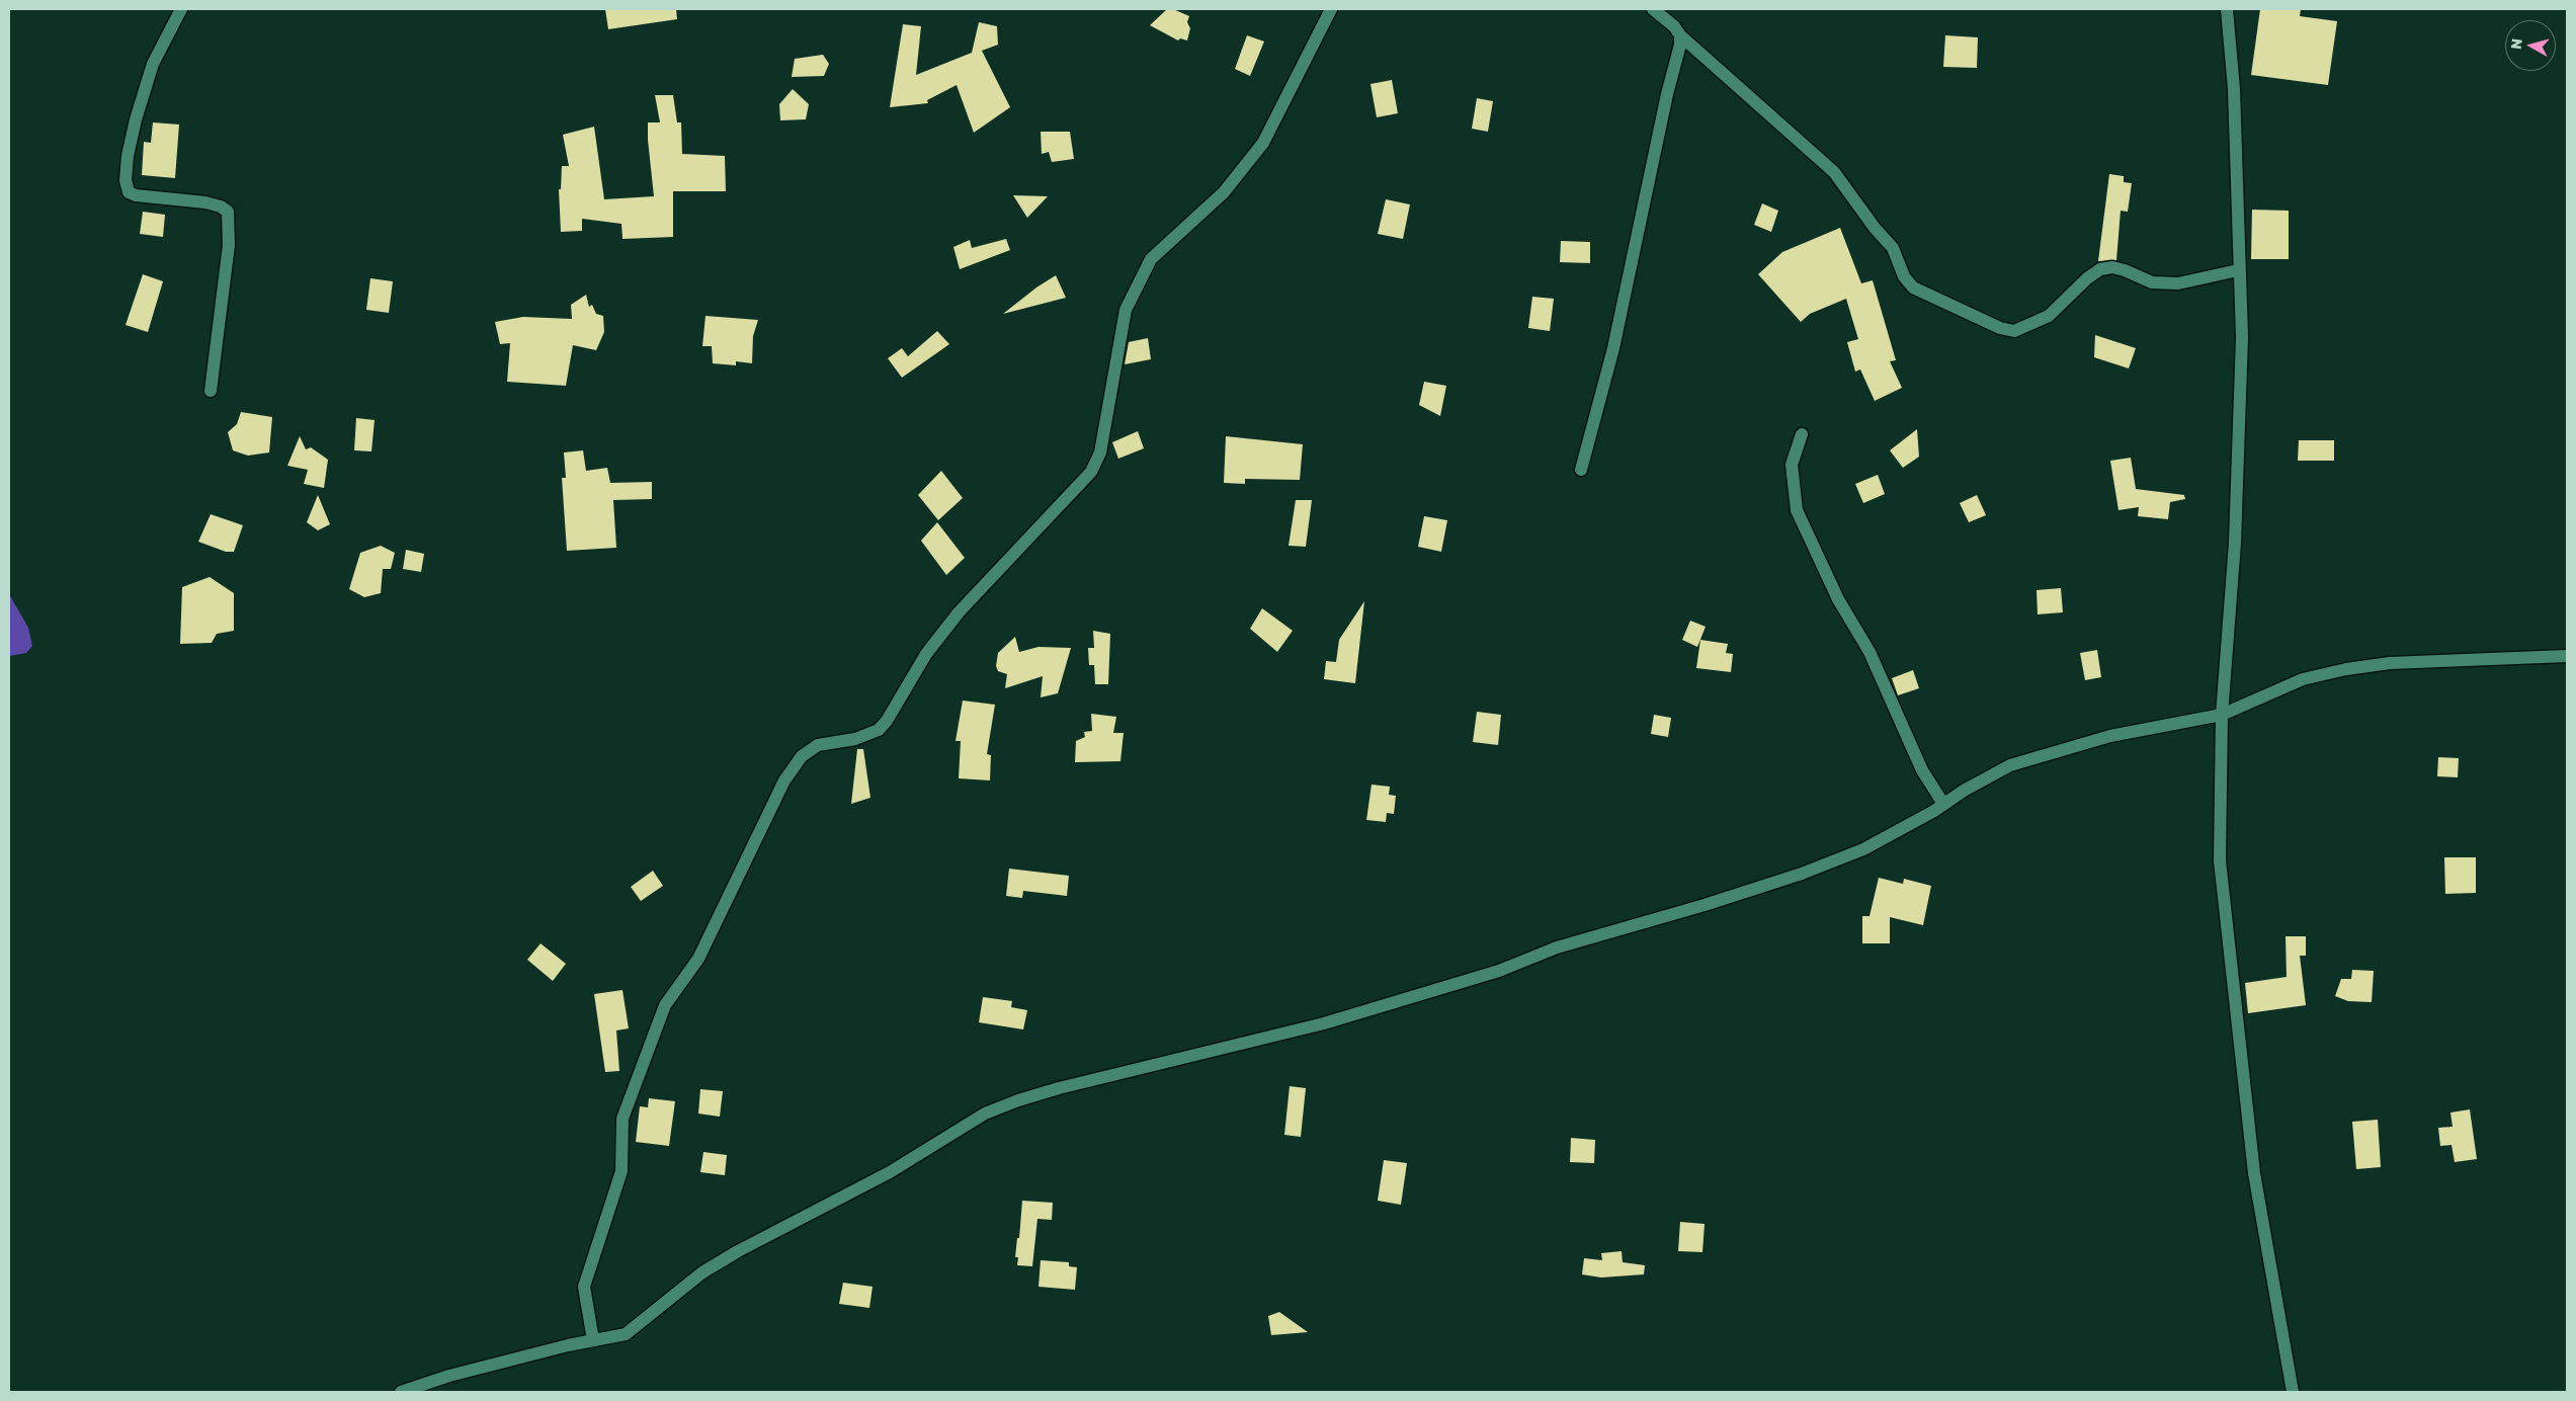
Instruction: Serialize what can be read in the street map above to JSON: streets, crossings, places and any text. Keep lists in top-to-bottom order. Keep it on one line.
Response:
{"north":"left"}
